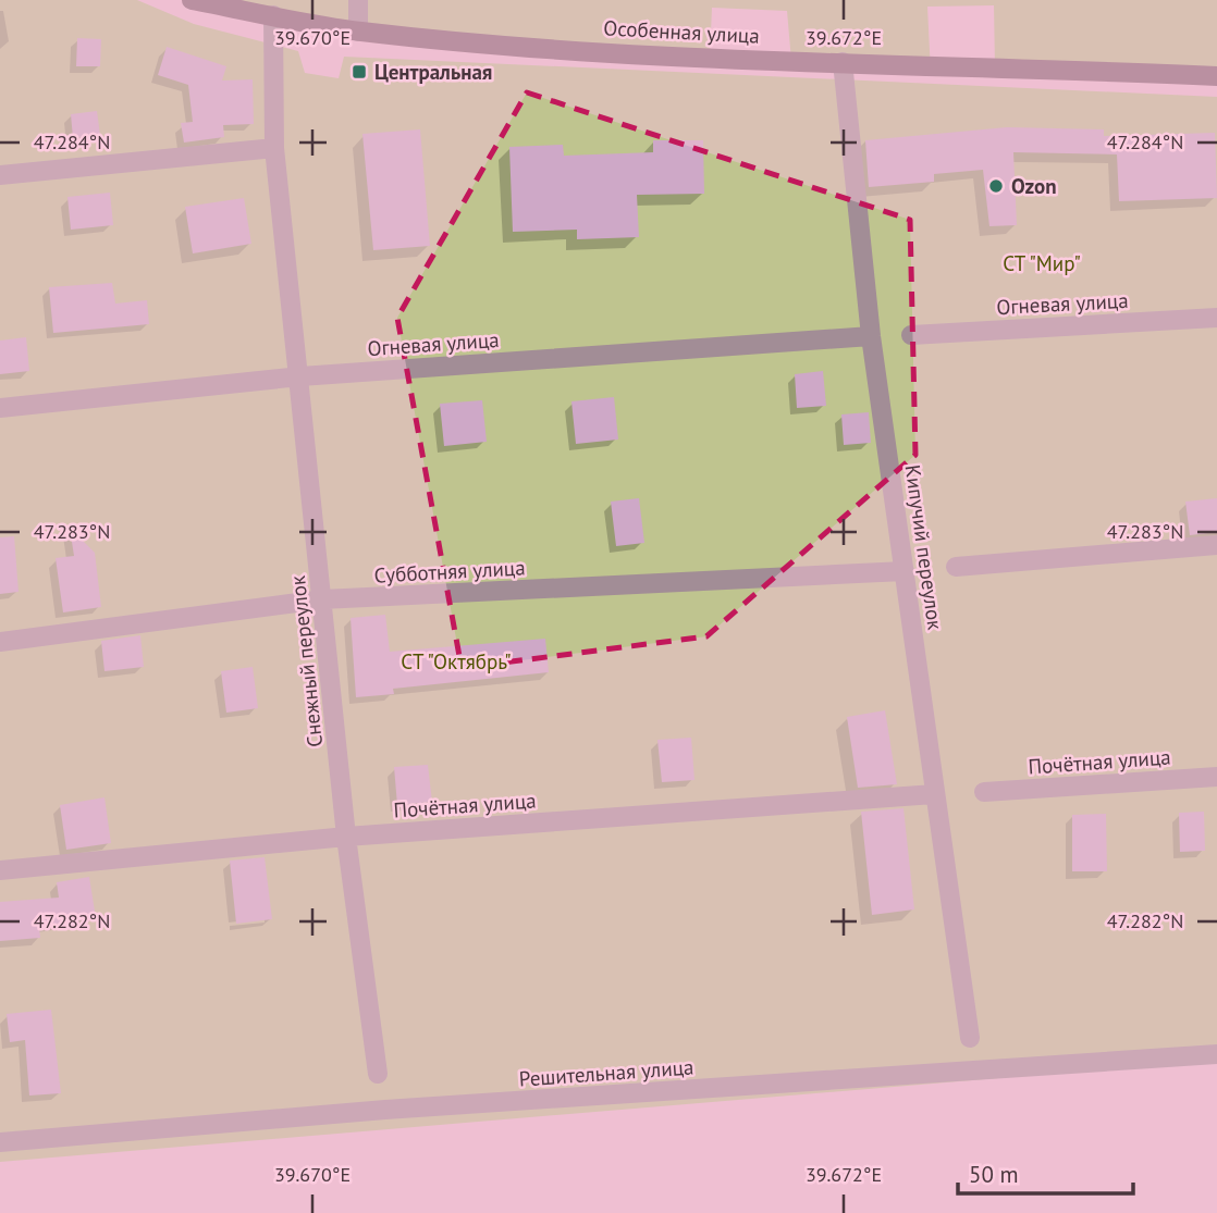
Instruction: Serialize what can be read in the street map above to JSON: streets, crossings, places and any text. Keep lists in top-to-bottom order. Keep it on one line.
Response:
{"streets":{"main road":["Особенная улица"],"street":["Огневая улица","Кипучий переулок","Субботняя улица","Снежный переулок","Почётная улица","Решительная улица"]},"crossings":[["Особенная улица","Кипучий переулок"],["Особенная улица","Снежный переулок"],["Огневая улица","Кипучий переулок"],["Огневая улица","Снежный переулок"],["Кипучий переулок","Субботняя улица"],["Кипучий переулок","Почётная улица"],["Субботняя улица","Снежный переулок"],["Снежный переулок","Почётная улица"]],"parks":["СТ \"Мир\"","СТ \"Октябрь\""],"places":{"transit":["Центральная"],"other":["Ozon"]},"scale_bar":"50 m","coordinates":["39.670°E","39.672°E","47.284°N","47.283°N","47.282°N"]}
